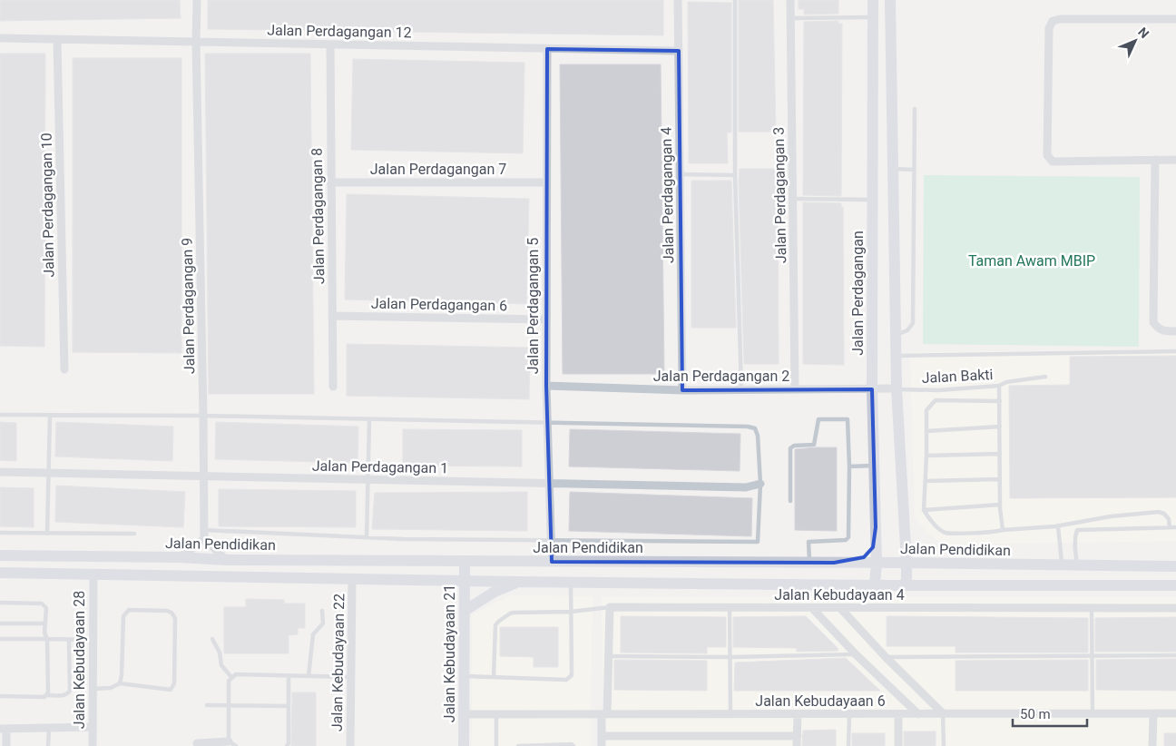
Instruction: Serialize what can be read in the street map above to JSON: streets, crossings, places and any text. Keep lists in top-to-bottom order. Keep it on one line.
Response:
{"streets":{"main road":["Jalan Perdagangan","Jalan Pendidikan","Jalan Kebudayaan 21"],"street":["Jalan Perdagangan 12","Jalan Perdagangan 7","Jalan Perdagangan 4","Jalan Perdagangan 3","Jalan Perdagangan 10","Jalan Perdagangan 8","Jalan Perdagangan 6","Jalan Perdagangan 9","Jalan Perdagangan 5","Jalan Perdagangan 2","Jalan Perdagangan 1","Jalan Kebudayaan 4","Jalan Kebudayaan 28","Jalan Kebudayaan 22","Jalan Kebudayaan 6"],"lane":["Jalan Bakti"]},"crossings":[["Jalan Perdagangan 12","Jalan Perdagangan 4"],["Jalan Perdagangan 12","Jalan Perdagangan 10"],["Jalan Perdagangan 12","Jalan Perdagangan 8"],["Jalan Perdagangan 12","Jalan Perdagangan 9"],["Jalan Perdagangan 12","Jalan Perdagangan 5"],["Jalan Perdagangan 7","Jalan Perdagangan 8"],["Jalan Perdagangan 7","Jalan Perdagangan 5"],["Jalan Perdagangan 4","Jalan Perdagangan 2"],["Jalan Perdagangan 3","Jalan Perdagangan 2"],["Jalan Perdagangan 8","Jalan Perdagangan 6"],["Jalan Perdagangan","Jalan Perdagangan 2"],["Jalan Perdagangan","Jalan Pendidikan"],["Jalan Perdagangan 6","Jalan Perdagangan 5"],["Jalan Perdagangan 9","Jalan Perdagangan 1"],["Jalan Perdagangan 5","Jalan Perdagangan 2"],["Jalan Perdagangan 5","Jalan Perdagangan 1"],["Jalan Perdagangan 5","Jalan Pendidikan"],["Jalan Perdagangan 2","Jalan Bakti"],["Jalan Pendidikan","Jalan Kebudayaan 21"],["Jalan Kebudayaan 21","Jalan Kebudayaan 6"]],"parks":["Taman Awam MBIP"],"scale_bar":"50 m","north":"top right"}
